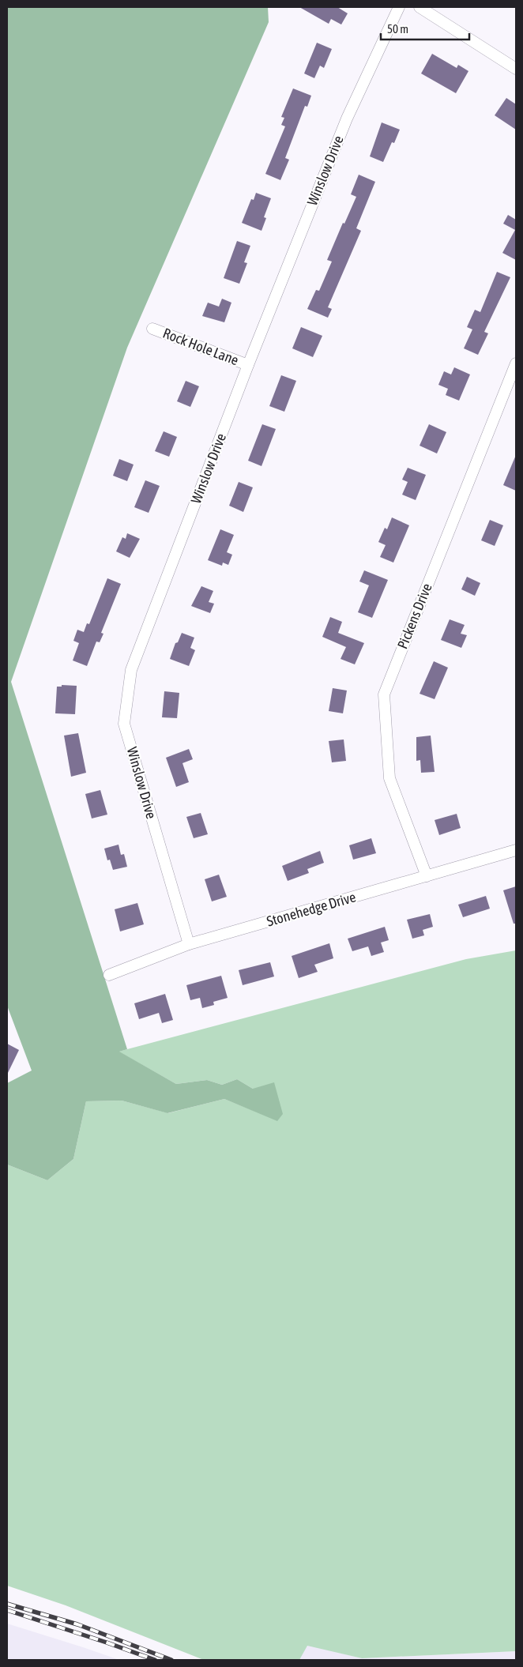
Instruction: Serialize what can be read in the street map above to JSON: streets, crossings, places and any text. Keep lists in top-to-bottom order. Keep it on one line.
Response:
{"streets":{"street":["Winslow Drive","Rock Hole Lane","Pickens Drive","Stonehedge Drive"]},"crossings":[["Winslow Drive","Rock Hole Lane"],["Winslow Drive","Stonehedge Drive"],["Pickens Drive","Stonehedge Drive"]],"scale_bar":"50 m"}
